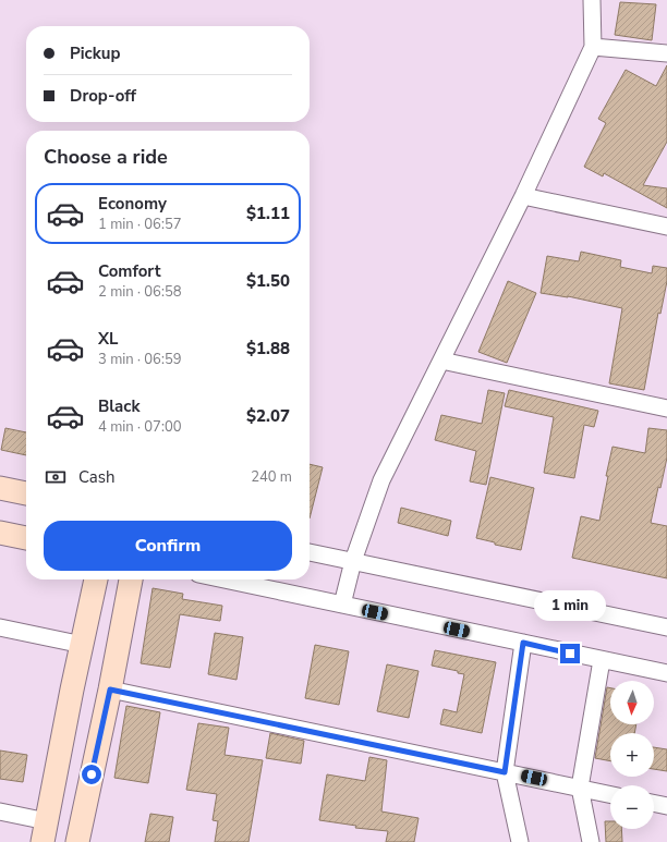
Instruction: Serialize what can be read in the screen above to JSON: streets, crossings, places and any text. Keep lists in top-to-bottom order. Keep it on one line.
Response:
{"north":"bottom","page":{"banner":["Pickup","Drop-off"],"heading":"Choose a ride","list":[{"name":"Economy","note":"1 min · 06:57","value":"$1.11"},{"name":"Comfort","note":"2 min · 06:58","value":"$1.50"},{"name":"XL","note":"3 min · 06:59","value":"$1.88"},{"name":"Black","note":"4 min · 07:00","value":"$2.07"}],"pay":["Cash","240 m"],"buttons":"Confirm","bubble":"1 min","map_buttons":["+","−"]}}
